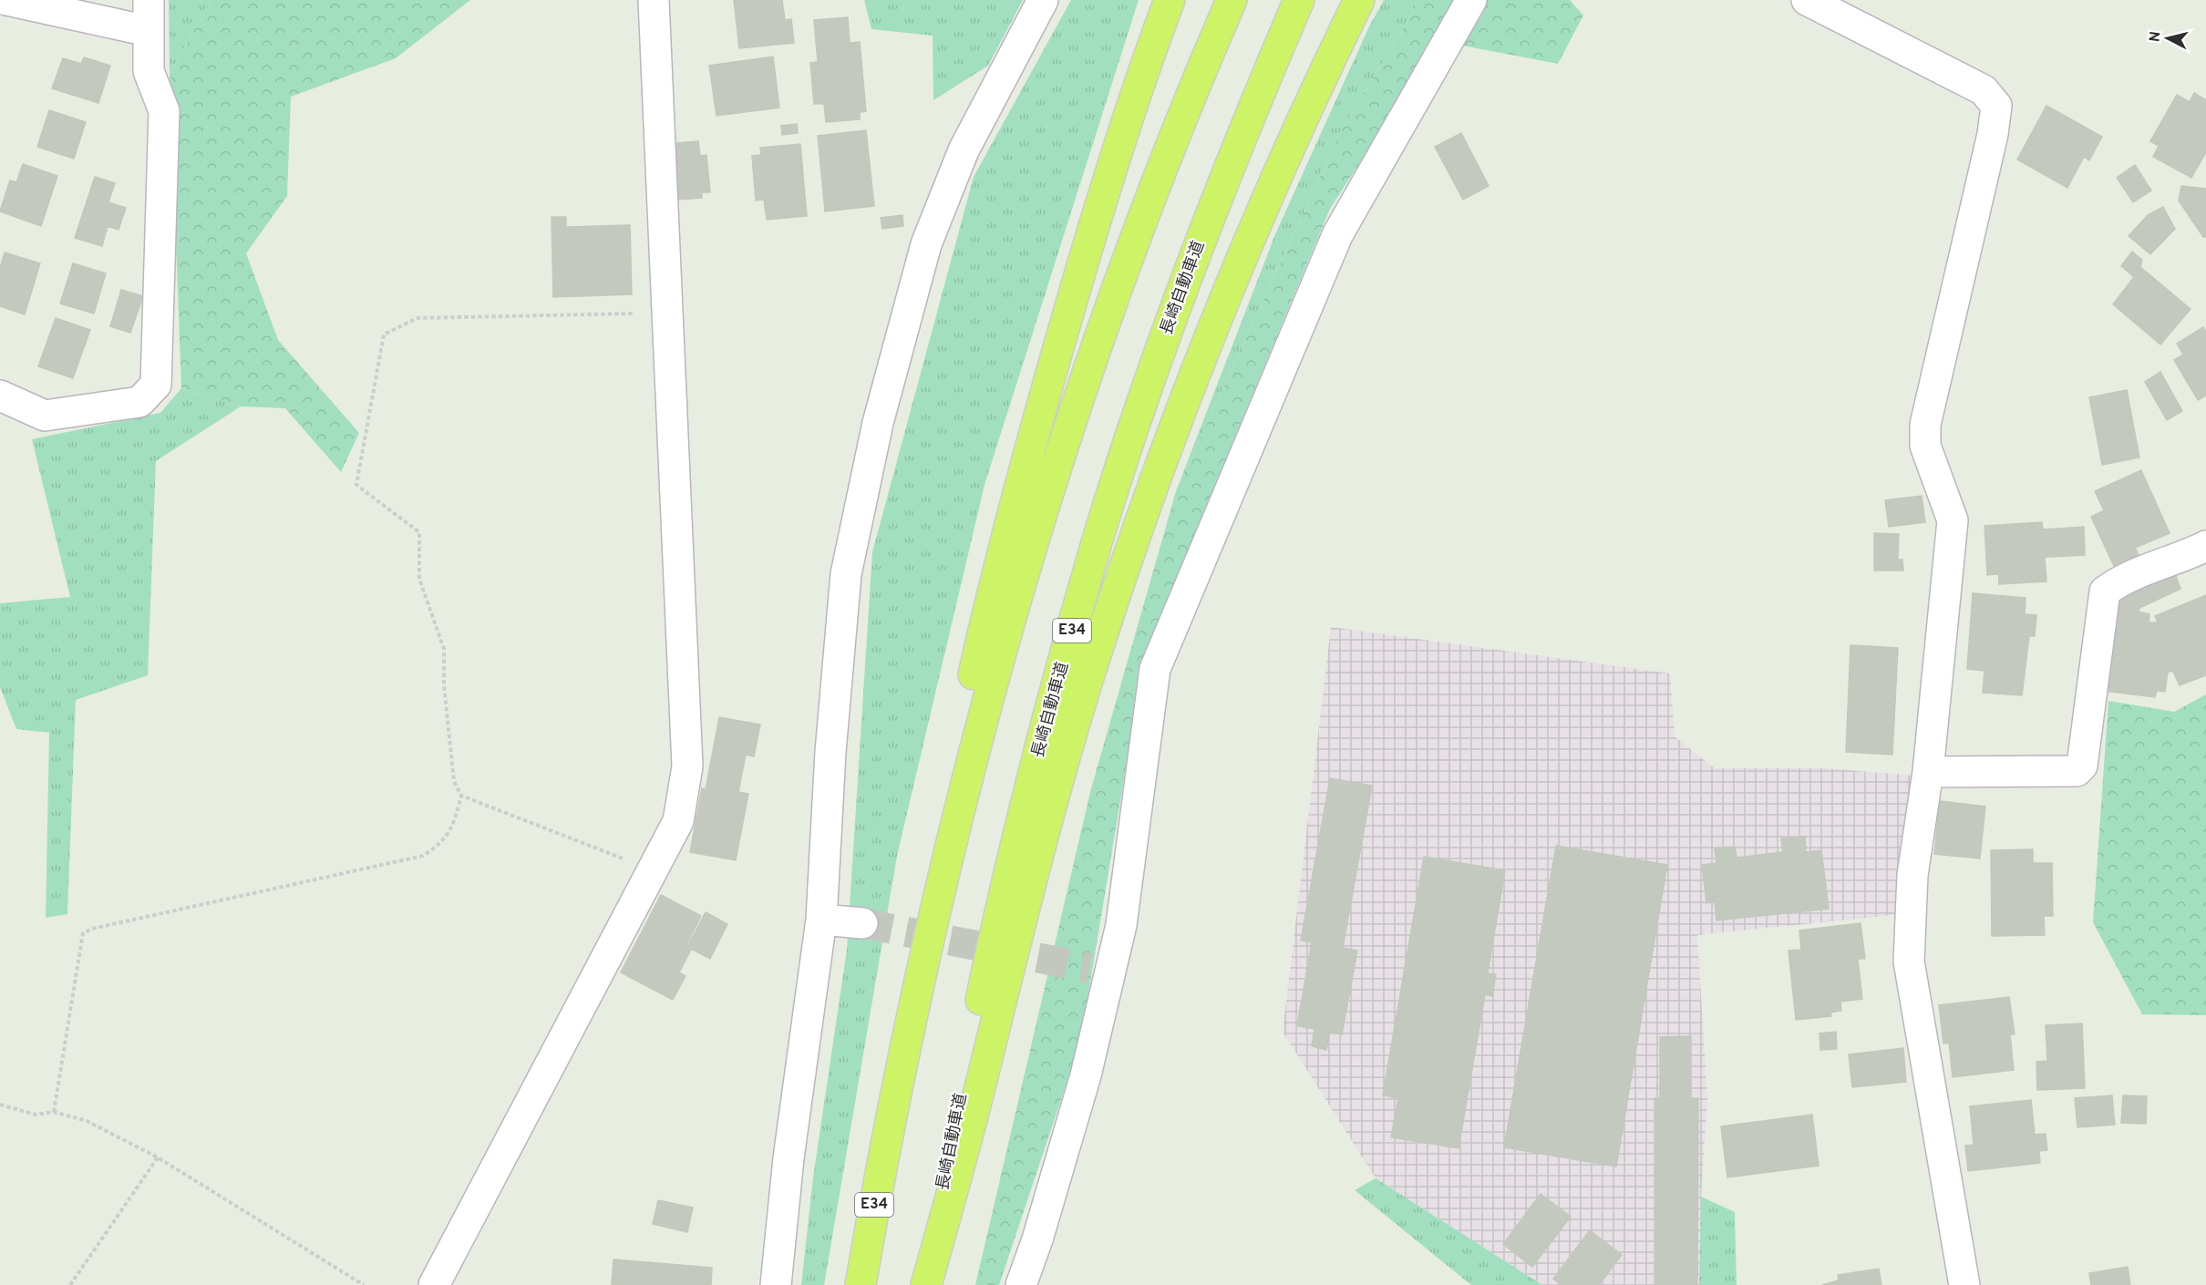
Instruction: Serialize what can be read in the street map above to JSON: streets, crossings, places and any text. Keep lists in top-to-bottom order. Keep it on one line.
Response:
{"streets":{"highway":["長崎自動車道","E34"]},"north":"left"}
